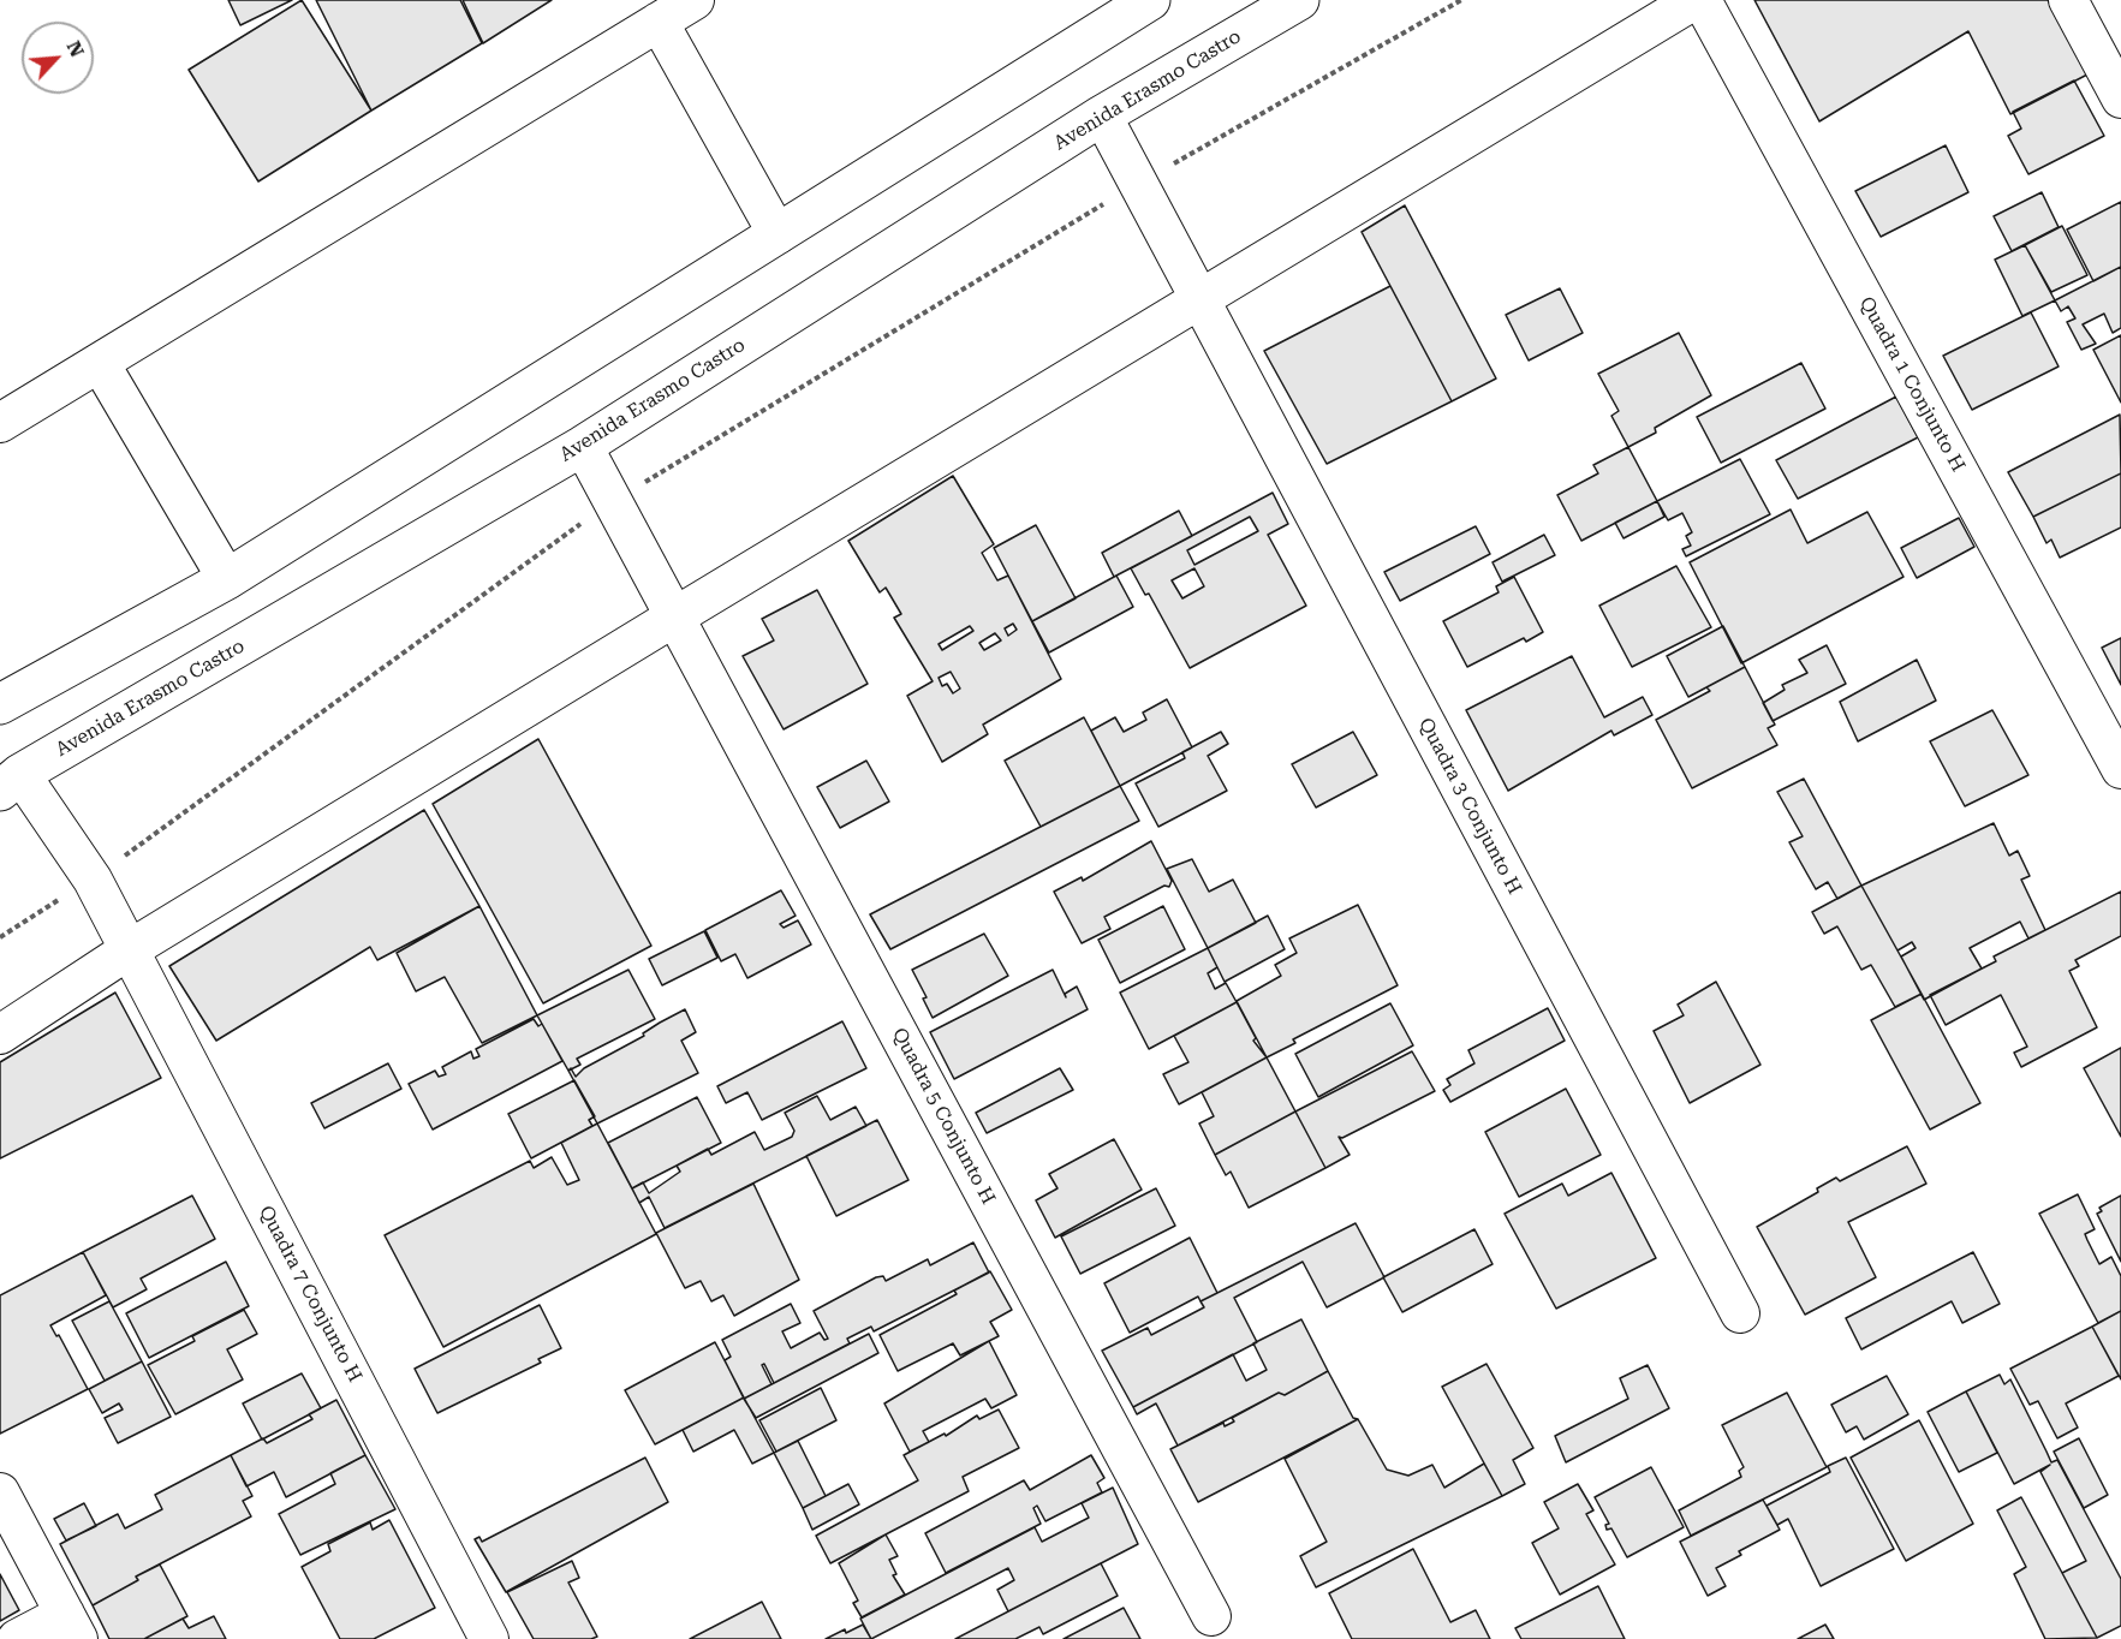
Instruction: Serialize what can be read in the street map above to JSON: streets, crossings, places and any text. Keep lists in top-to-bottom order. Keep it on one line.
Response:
{"streets":{"main road":["Avenida Erasmo Castro"],"street":["Quadra 1 Conjunto H","Quadra 3 Conjunto H","Quadra 5 Conjunto H","Quadra 7 Conjunto H"]},"crossings":[["Avenida Erasmo Castro","Quadra 3 Conjunto H"],["Avenida Erasmo Castro","Quadra 5 Conjunto H"],["Avenida Erasmo Castro","Quadra 7 Conjunto H"]],"north":"top right"}
